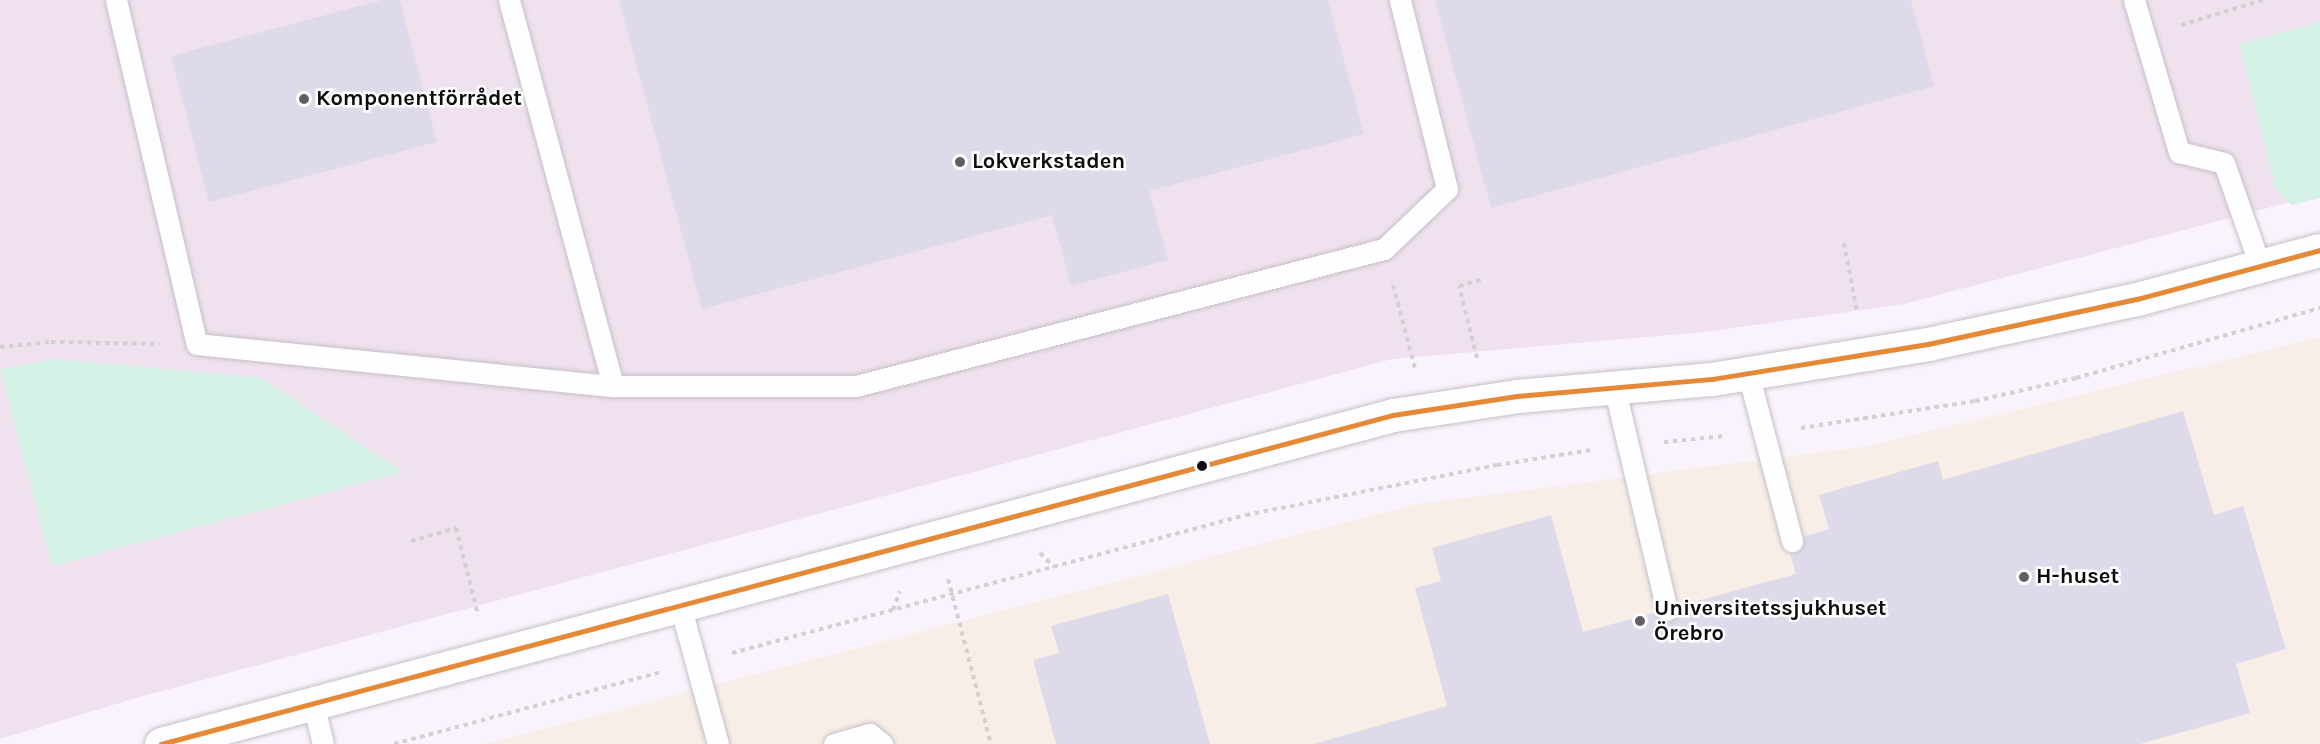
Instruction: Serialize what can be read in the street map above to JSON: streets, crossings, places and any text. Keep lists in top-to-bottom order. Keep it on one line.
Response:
{"places":["Komponentförrådet","Lokverkstaden","H-huset","Universitetssjukhuset Örebro"]}
